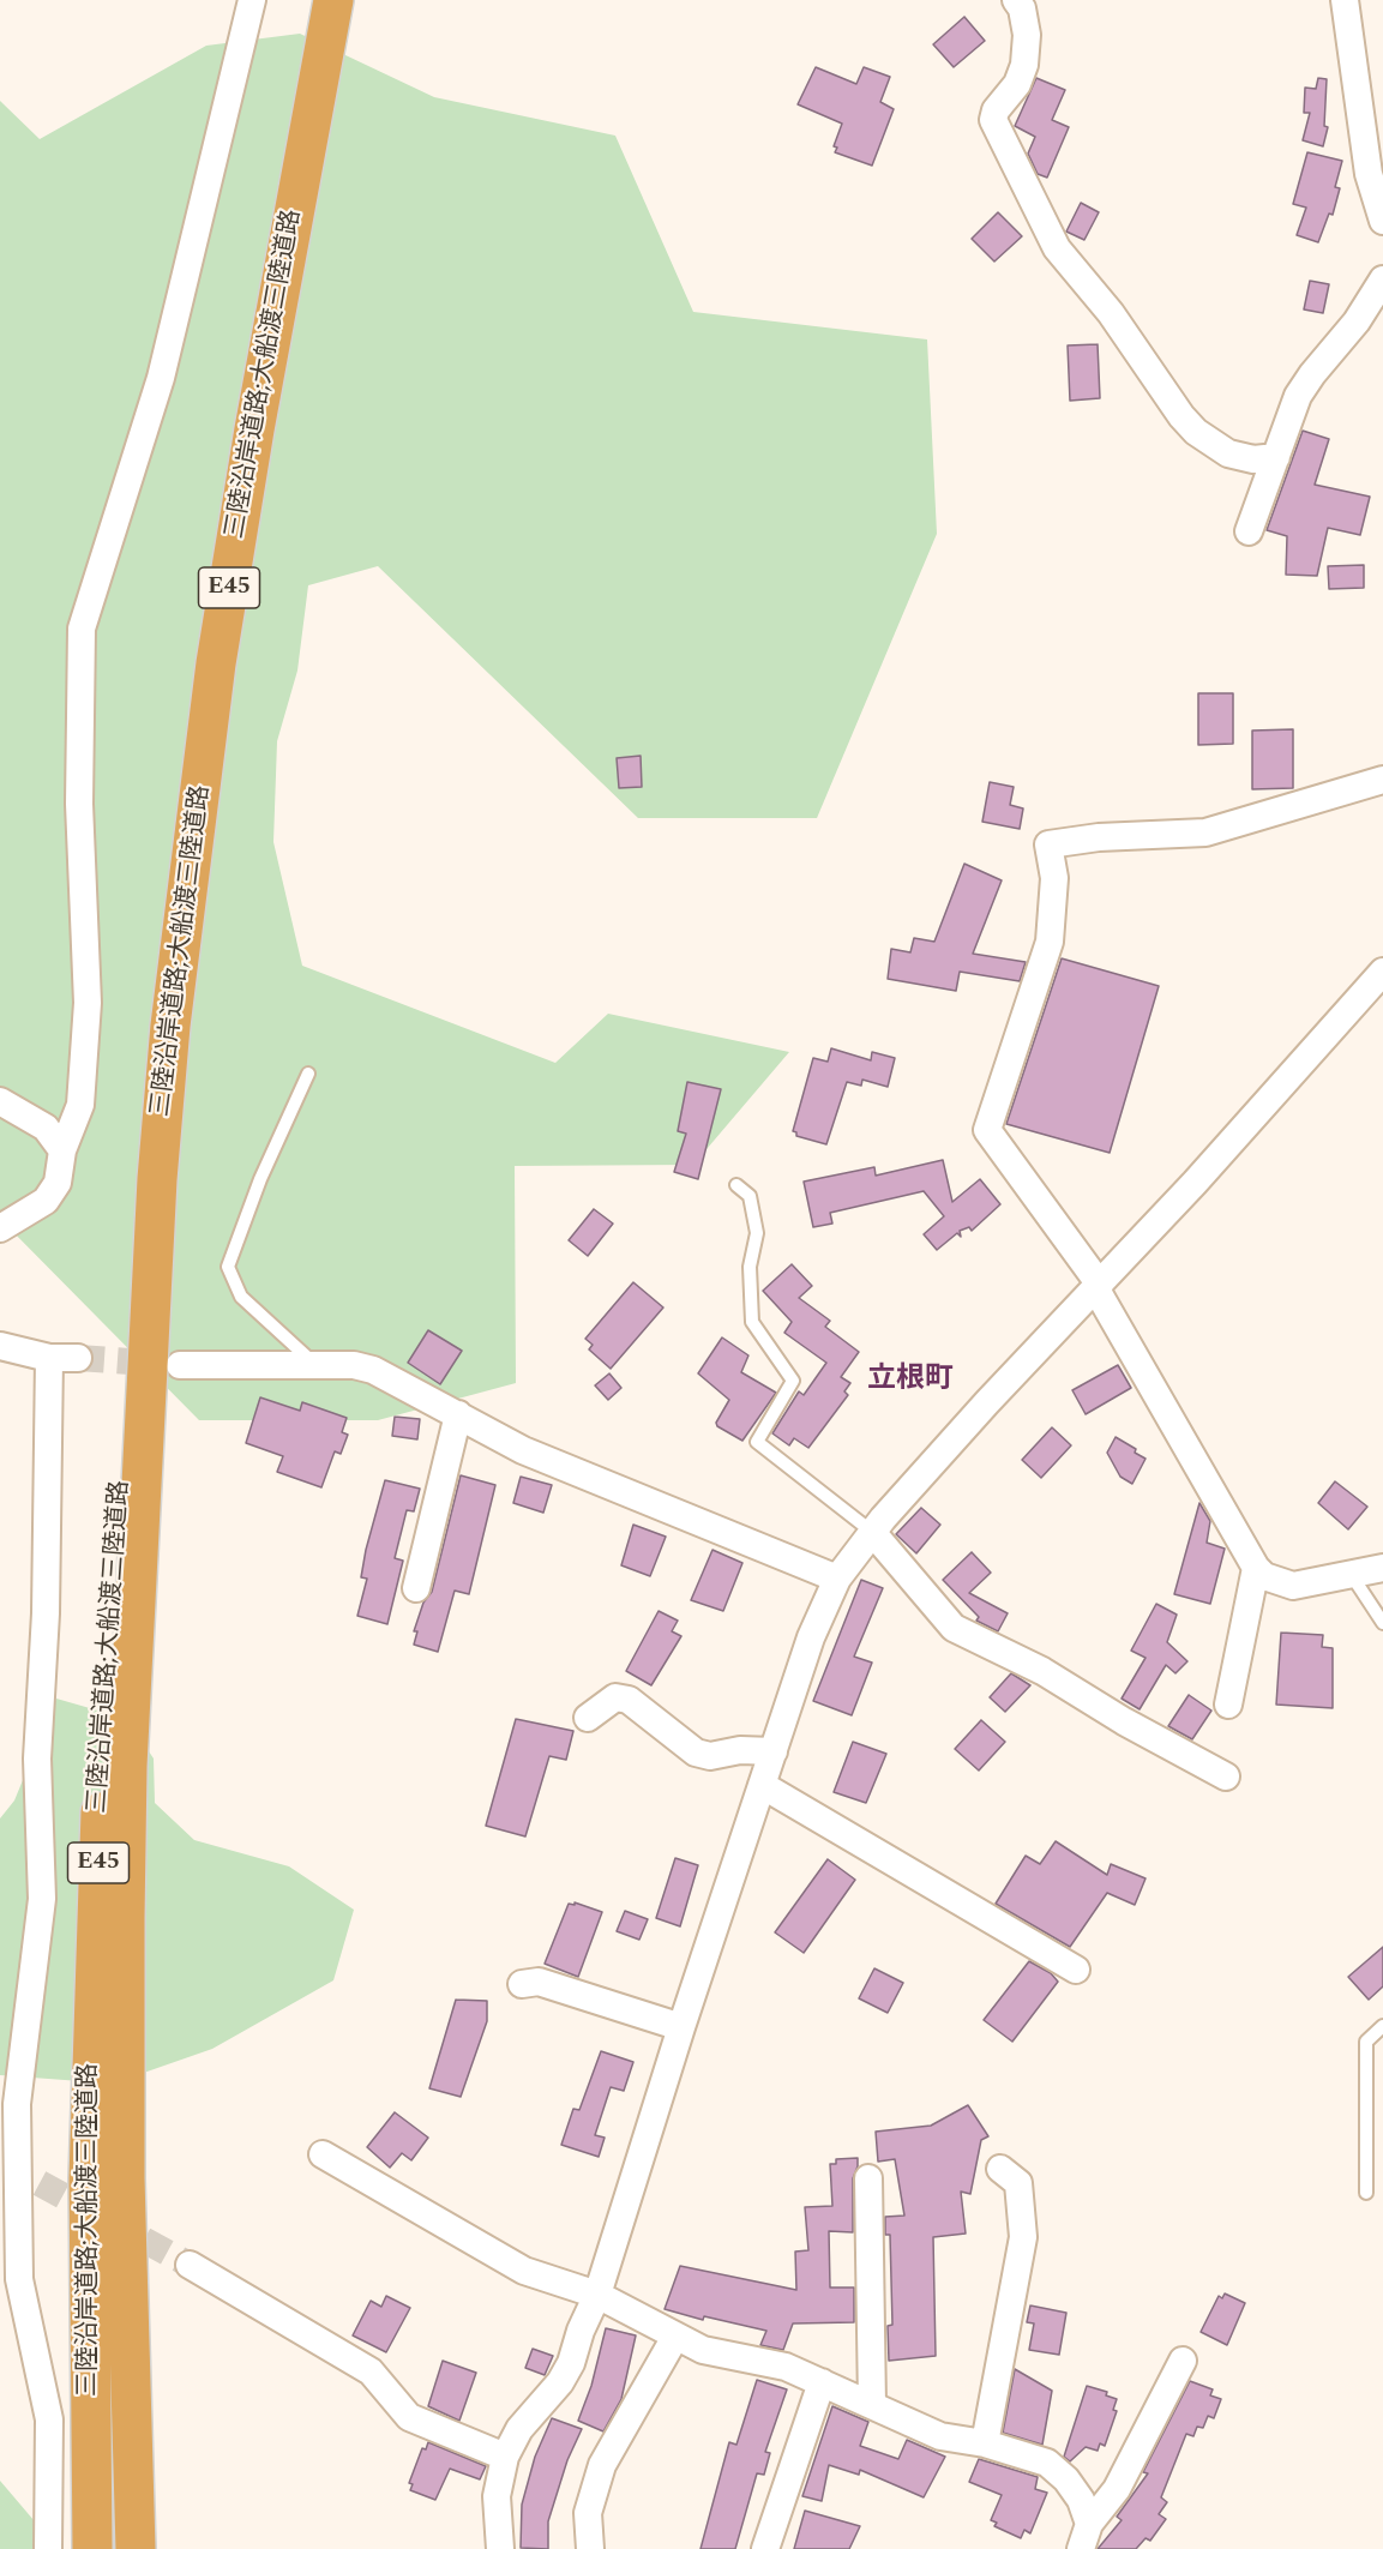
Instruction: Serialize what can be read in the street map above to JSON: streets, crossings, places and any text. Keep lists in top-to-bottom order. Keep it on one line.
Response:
{"streets":{"highway":["三陸沿岸道路;大船渡三陸道路","E45"]},"districts":["立根町"]}
